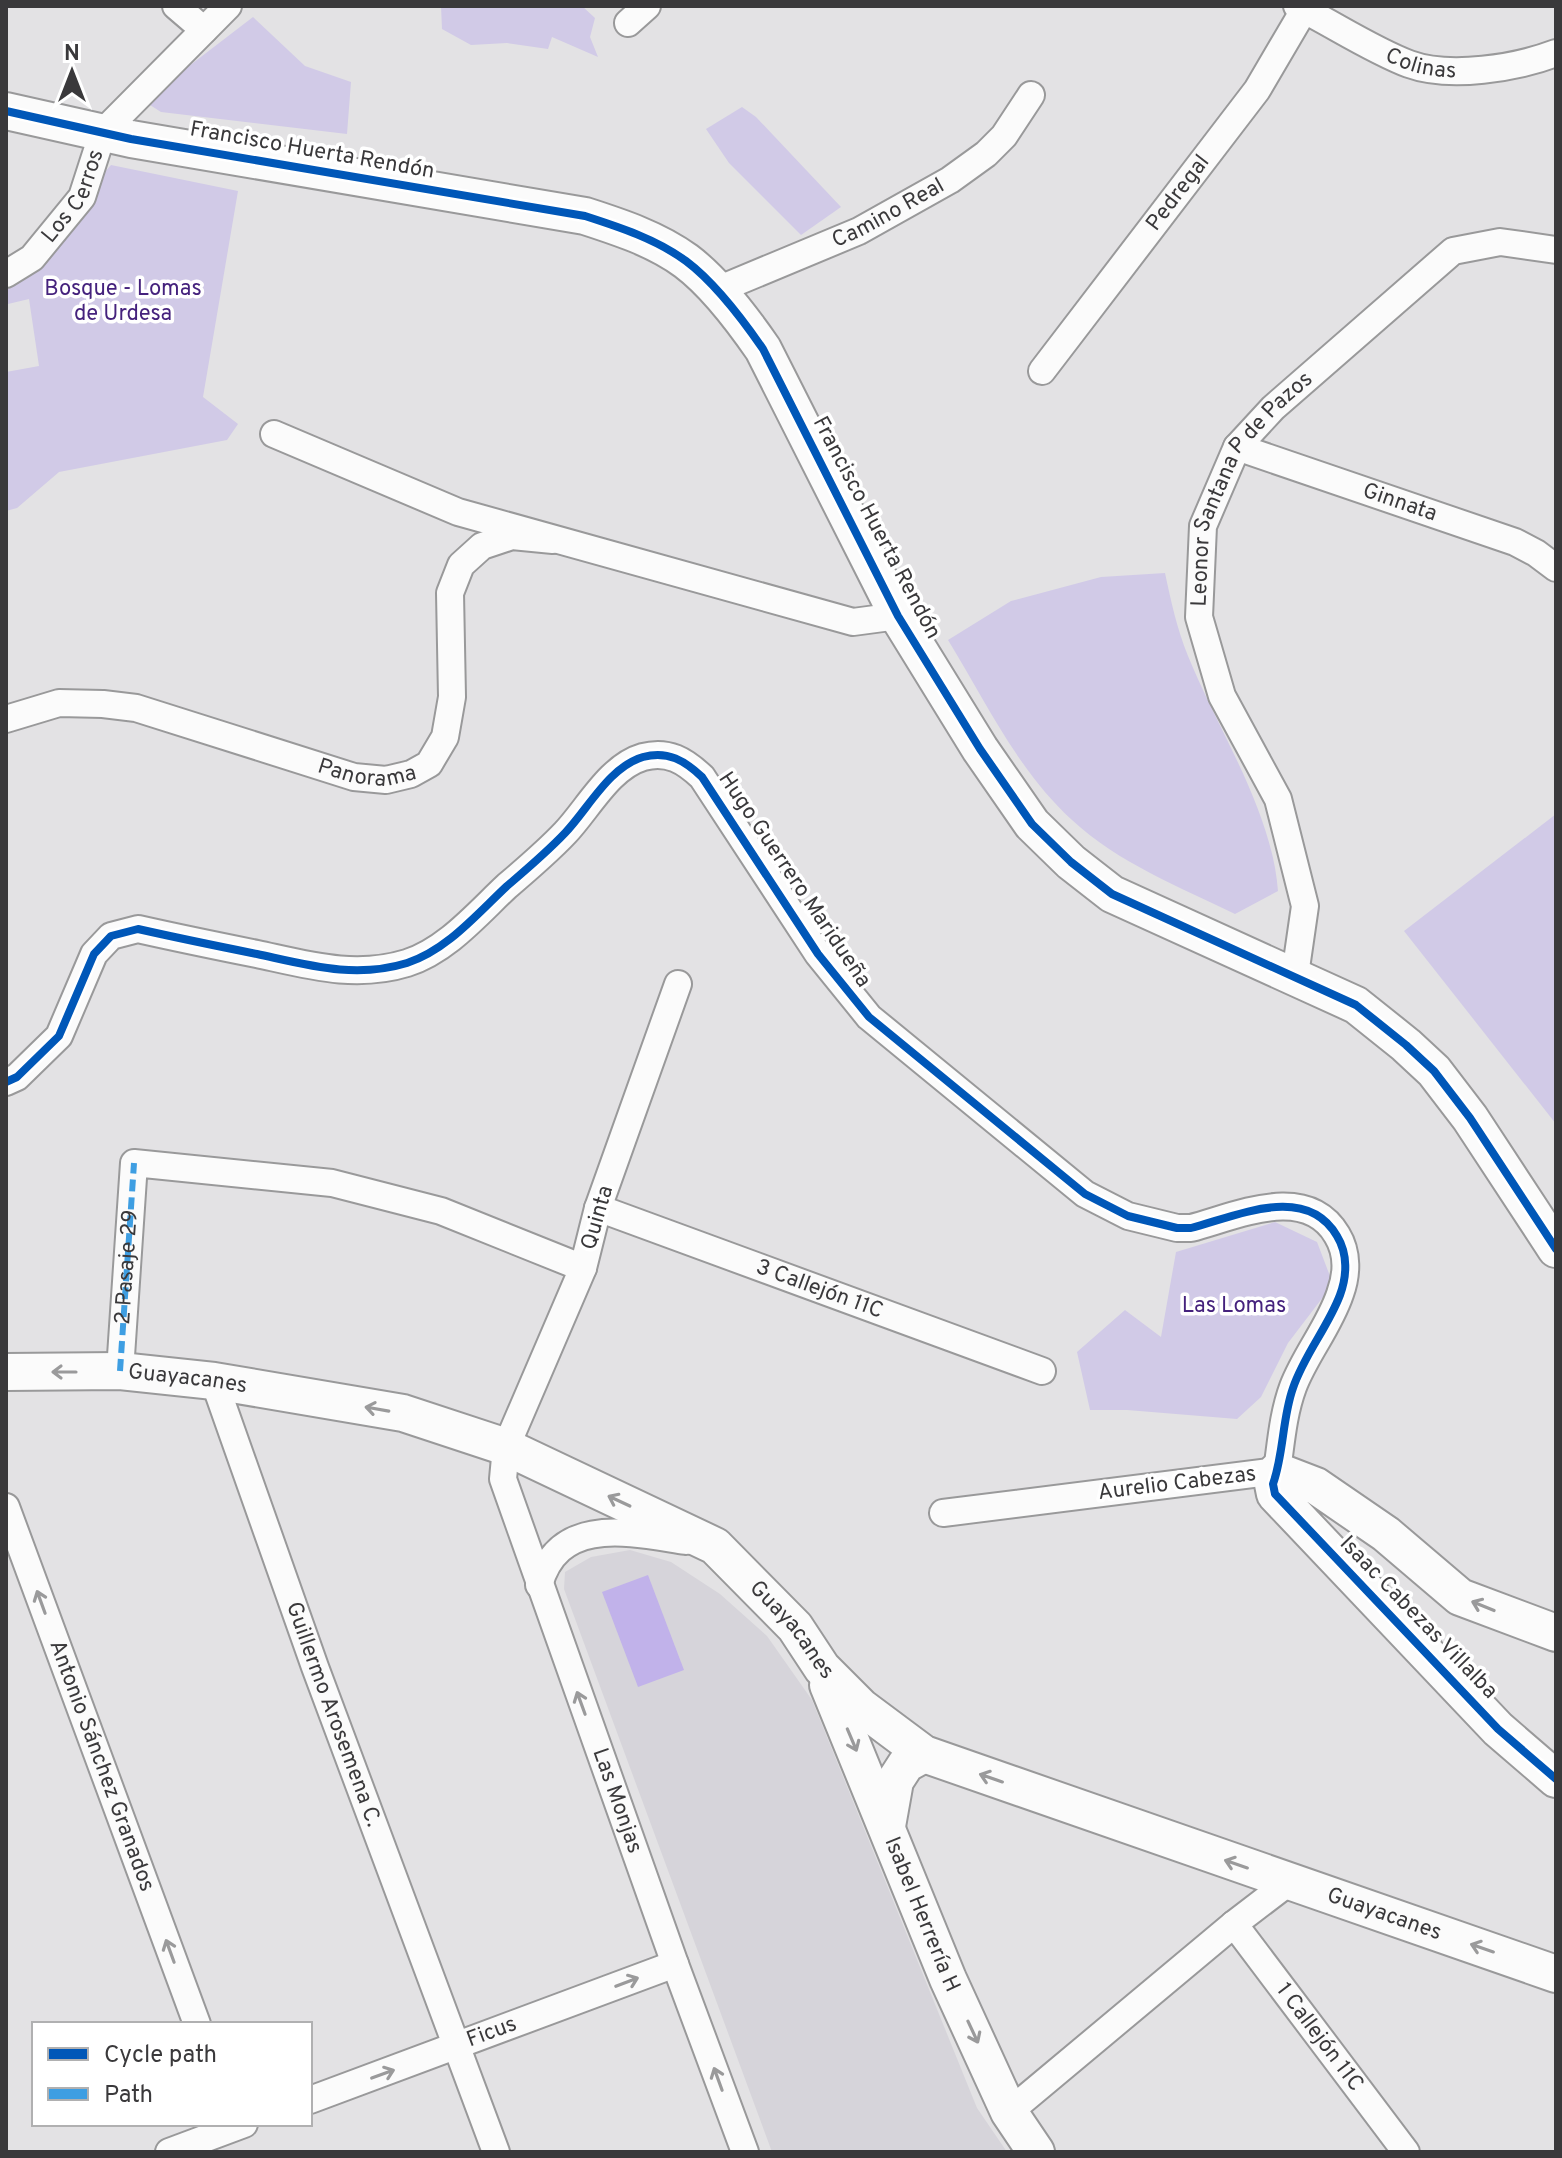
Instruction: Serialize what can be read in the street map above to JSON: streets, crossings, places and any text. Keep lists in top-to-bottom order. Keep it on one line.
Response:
{"streets":{"street":["Colinas","Francisco Huerta Rendón","Pedregal","Los Cerros","Camino Real","Leonor Santana P de Pazos","Ginnata","Panorama","Hugo Guerrero Maridueña","Quinta","2 Pasaje 29","3 Callejón 11C","Guayacanes","Aurelio Cabezas","Isaac Cabezas Villalba","Guillermo Arosemena C.","Antonio Sánchez Granados","Las Monjas","Isabel Herrería H","Ficus","1 Callejón 11C"]},"crossings":[["Colinas","Pedregal"],["Francisco Huerta Rendón","Los Cerros"],["Francisco Huerta Rendón","Camino Real"],["Francisco Huerta Rendón","Leonor Santana P de Pazos"],["Francisco Huerta Rendón","Panorama"],["Leonor Santana P de Pazos","Ginnata"],["Hugo Guerrero Maridueña","Aurelio Cabezas"],["Hugo Guerrero Maridueña","Isaac Cabezas Villalba"],["Quinta","2 Pasaje 29"],["Quinta","3 Callejón 11C"],["Quinta","Guayacanes"],["Quinta","Las Monjas"],["2 Pasaje 29","Guayacanes"],["Guayacanes","Guillermo Arosemena C."],["Guayacanes","Las Monjas"],["Guayacanes","Isabel Herrería H"],["Aurelio Cabezas","Isaac Cabezas Villalba"],["Guillermo Arosemena C.","Ficus"],["Las Monjas","Ficus"]],"one_way":["Guayacanes","Aurelio Cabezas","Antonio Sánchez Granados","Las Monjas","Isabel Herrería H","Ficus"],"parks":["Bosque - Lomas de Urdesa","Las Lomas"],"legend":["Cycle path","Path"],"north":"top"}
